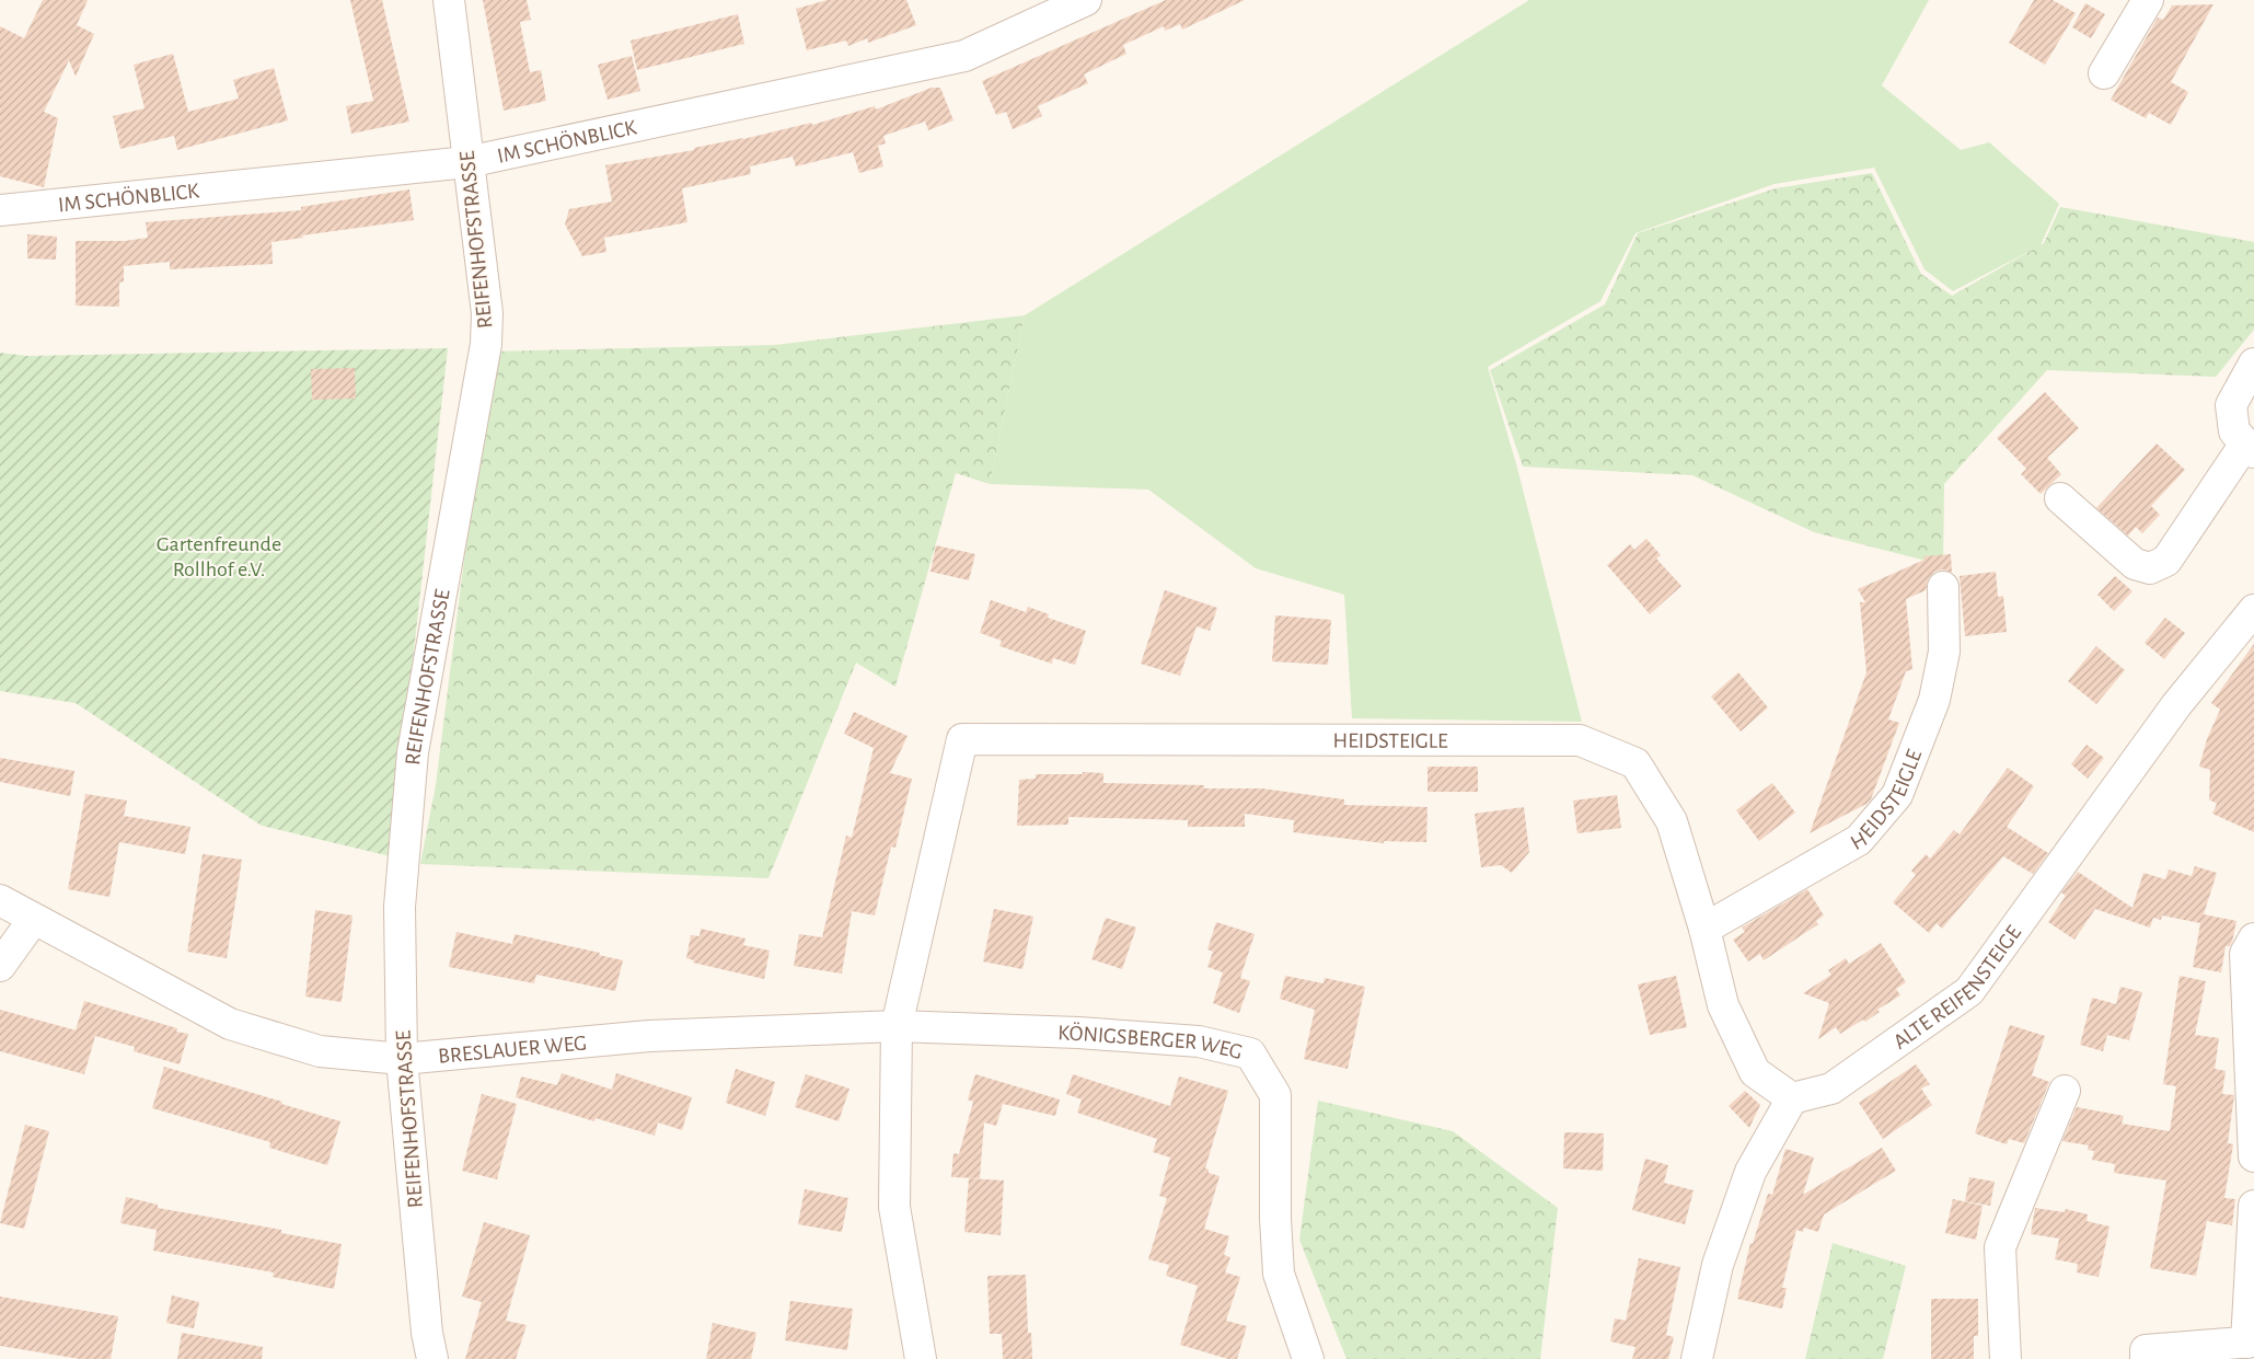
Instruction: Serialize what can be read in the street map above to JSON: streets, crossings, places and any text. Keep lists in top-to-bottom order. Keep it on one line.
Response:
{"streets":{"street":["IM SCHÖNBLICK","REIFENHOFSTRASSE","HEIDSTEIGLE","ALTE REIFENSTEIGE","KÖNIGSBERGER WEG","BRESLAUER WEG"]},"crossings":[["IM SCHÖNBLICK","REIFENHOFSTRASSE"],["REIFENHOFSTRASSE","BRESLAUER WEG"],["HEIDSTEIGLE","ALTE REIFENSTEIGE"],["HEIDSTEIGLE","KÖNIGSBERGER WEG"],["HEIDSTEIGLE","BRESLAUER WEG"],["KÖNIGSBERGER WEG","BRESLAUER WEG"]],"parks":["Gartenfreunde Rollhof e.V."]}
